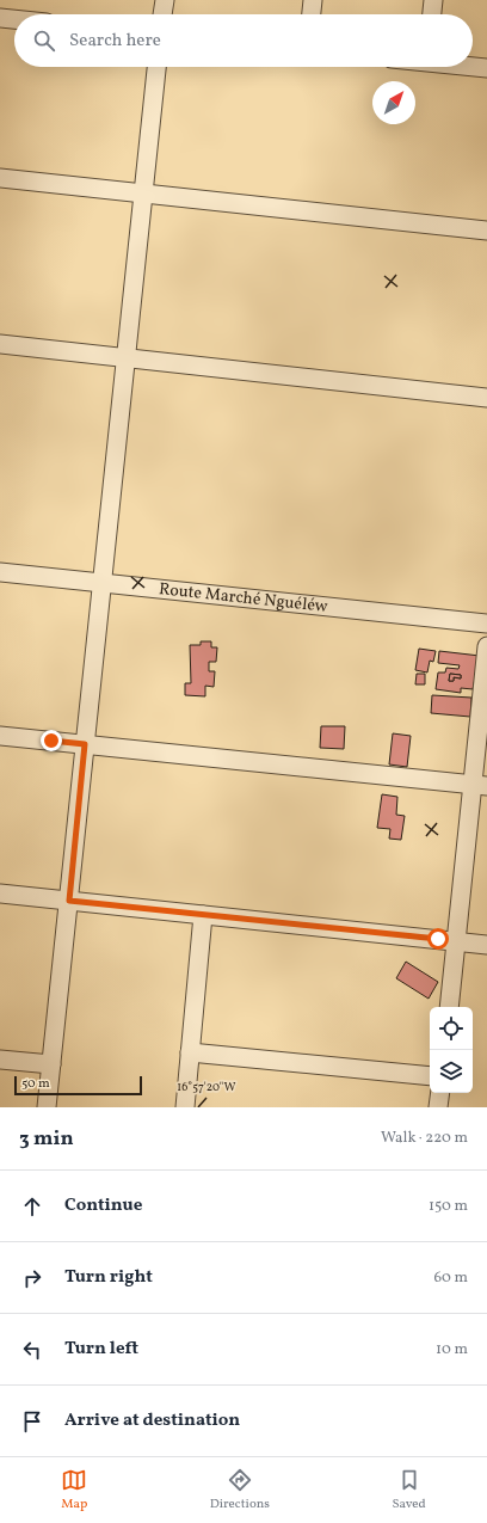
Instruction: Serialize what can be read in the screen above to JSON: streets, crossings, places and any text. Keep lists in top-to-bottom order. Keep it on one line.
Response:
{"streets":{"street":["Route Marché Nguéléw"]},"scale_bar":"50 m","north":"top right","page":{"search":"Search here","scale":"50 m","heading":["3 min","Walk · 220 m"],"list":[["Continue","150 m"],["Turn right","60 m"],["Turn left","10 m"],"Arrive at destination"],"nav":["Map","Directions","Saved"]},"coordinates":["16°57'20\"W"]}
